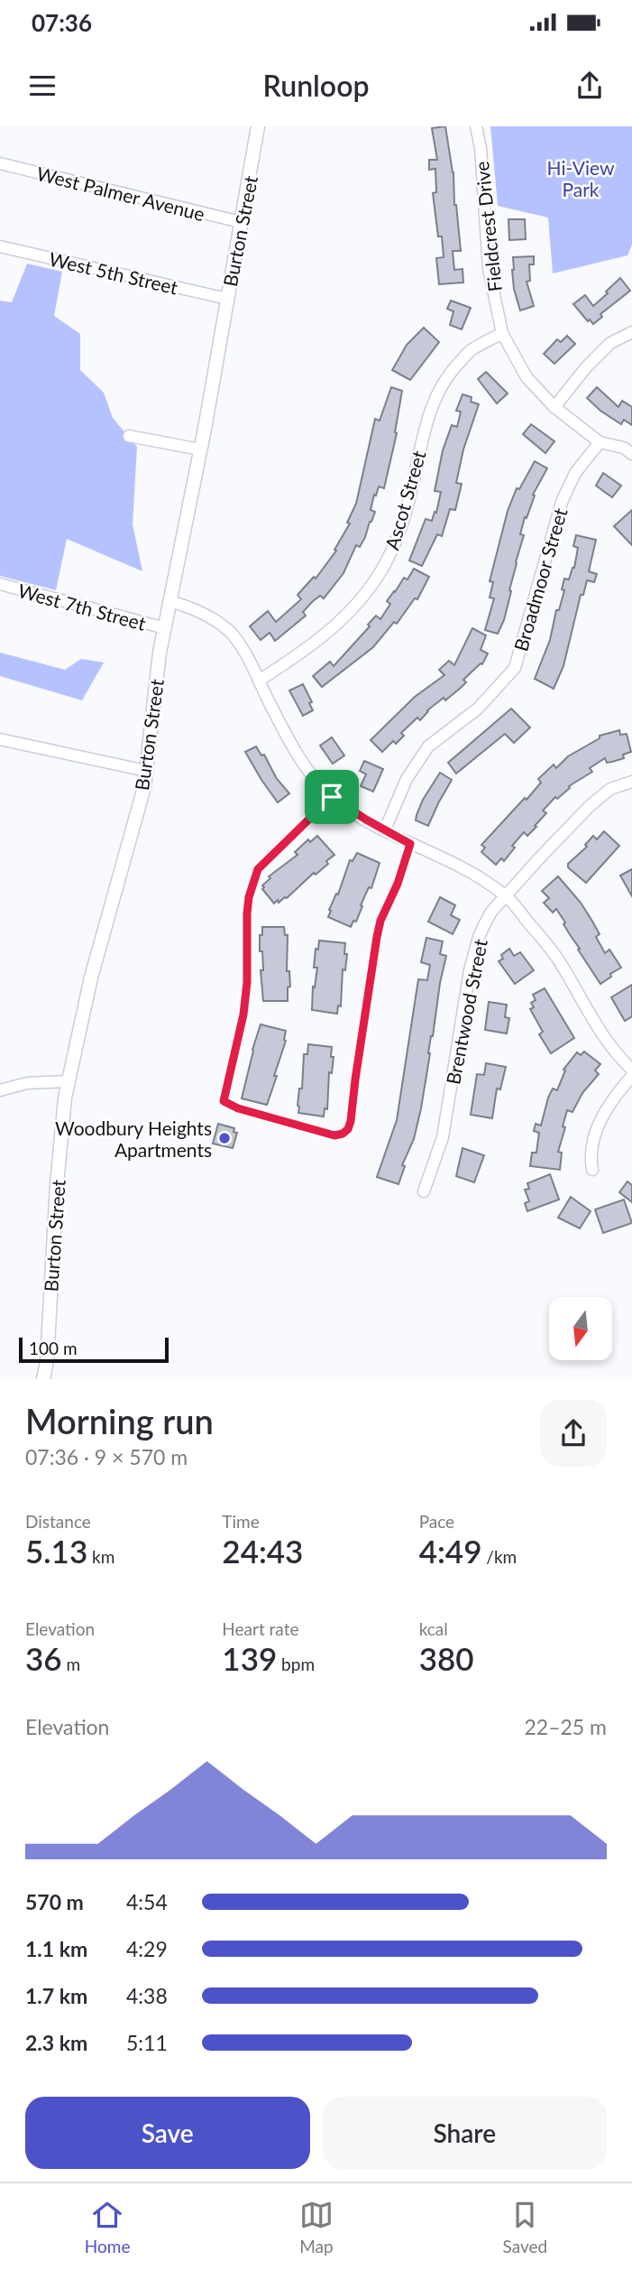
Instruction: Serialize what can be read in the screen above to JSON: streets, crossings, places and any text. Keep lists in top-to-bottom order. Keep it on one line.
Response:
{"streets":{"street":["West Palmer Avenue","Fieldcrest Drive","Burton Street","West 5th Street","Ascot Street","Broadmoor Street","West 7th Street","Brentwood Street"]},"crossings":[["West Palmer Avenue","Burton Street"],["Fieldcrest Drive","Ascot Street"],["Fieldcrest Drive","Broadmoor Street"],["Burton Street","West 5th Street"],["Burton Street","West 7th Street"]],"parks":["Hi-View Park"],"places":["Woodbury Heights Apartments"],"scale_bar":"100 m","north":"bottom","page":{"status":"07:36","header":"Runloop","scale":"100 m","heading":["Morning run","07:36 · 9 × 570 m"],"stats":[["Distance","5.13 km"],["Time","24:43"],["Pace","4:49 /km"],["Elevation","36 m"],["Heart rate","139 bpm"],["kcal","380"]],"chart":["Elevation","22–25 m"],"list":[{"name":"570 m","note":"4:54"},{"name":"1.1 km","note":"4:29"},{"name":"1.7 km","note":"4:38"},{"name":"2.3 km","note":"5:11"}],"buttons":["Save","Share"],"tabs":["Home","Map","Saved"]}}
